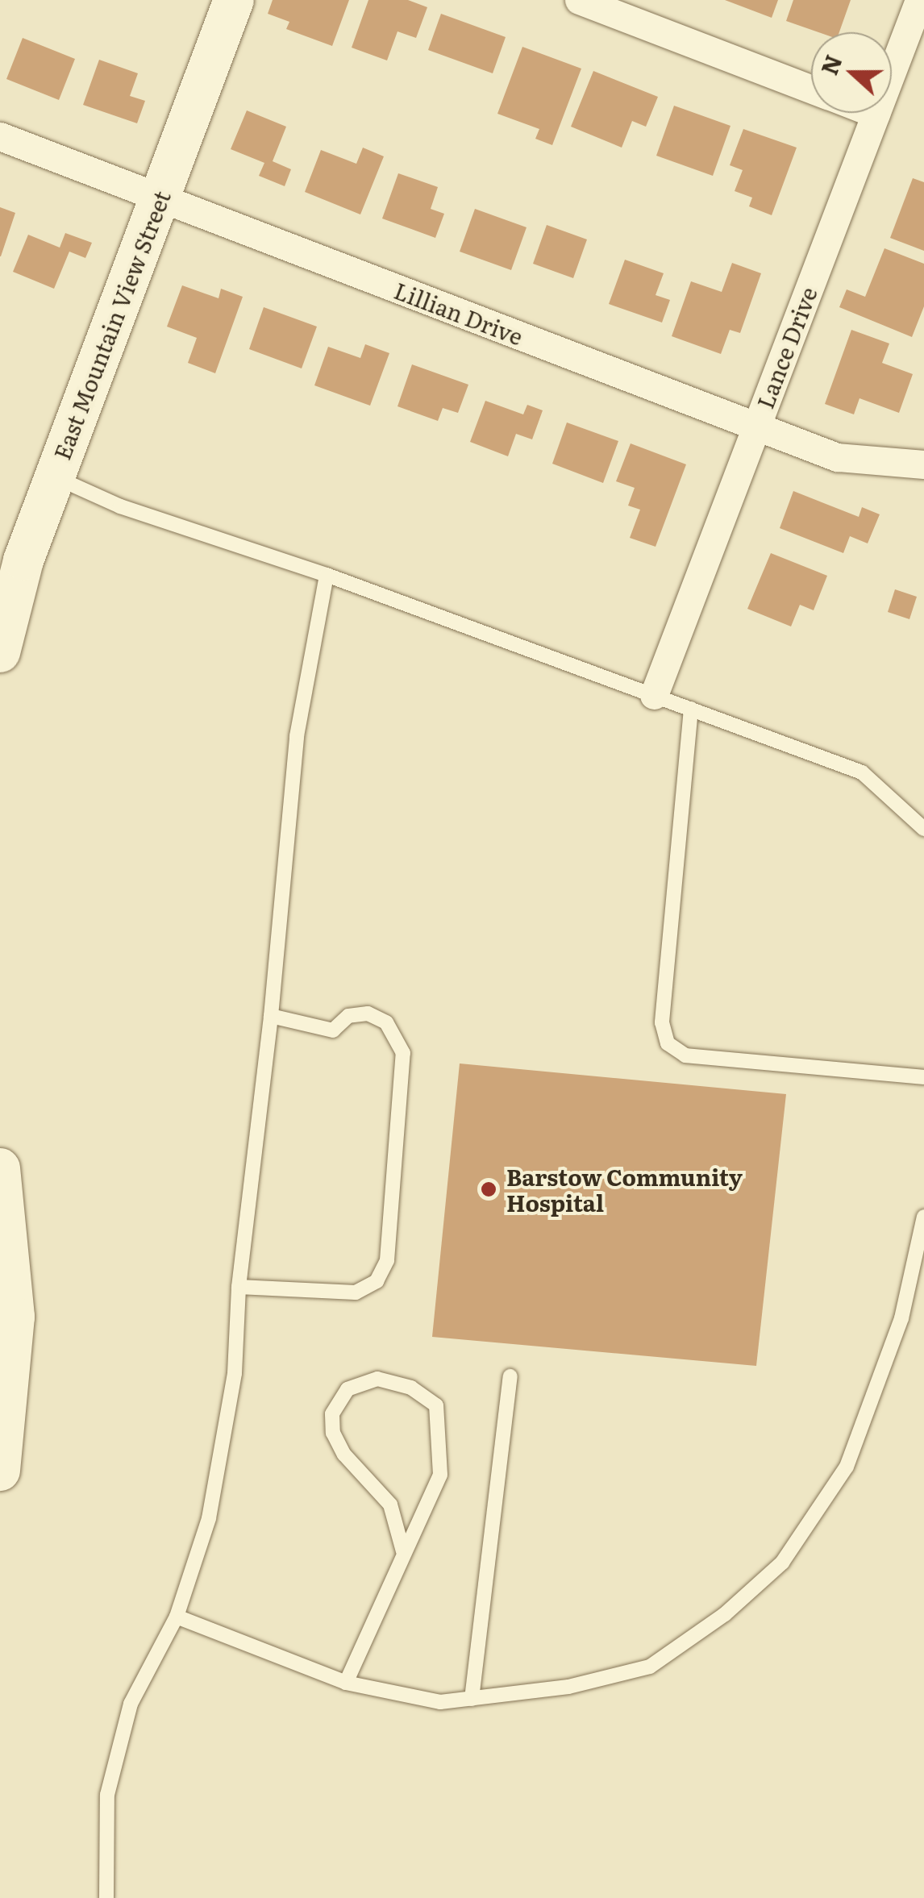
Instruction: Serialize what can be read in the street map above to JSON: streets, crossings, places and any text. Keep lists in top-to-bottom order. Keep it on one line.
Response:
{"streets":{"main road":["East Mountain View Street"],"street":["Lillian Drive","Lance Drive"]},"crossings":[["Lillian Drive","East Mountain View Street"],["Lillian Drive","Lance Drive"]],"places":["Barstow Community Hospital"],"north":"left"}
